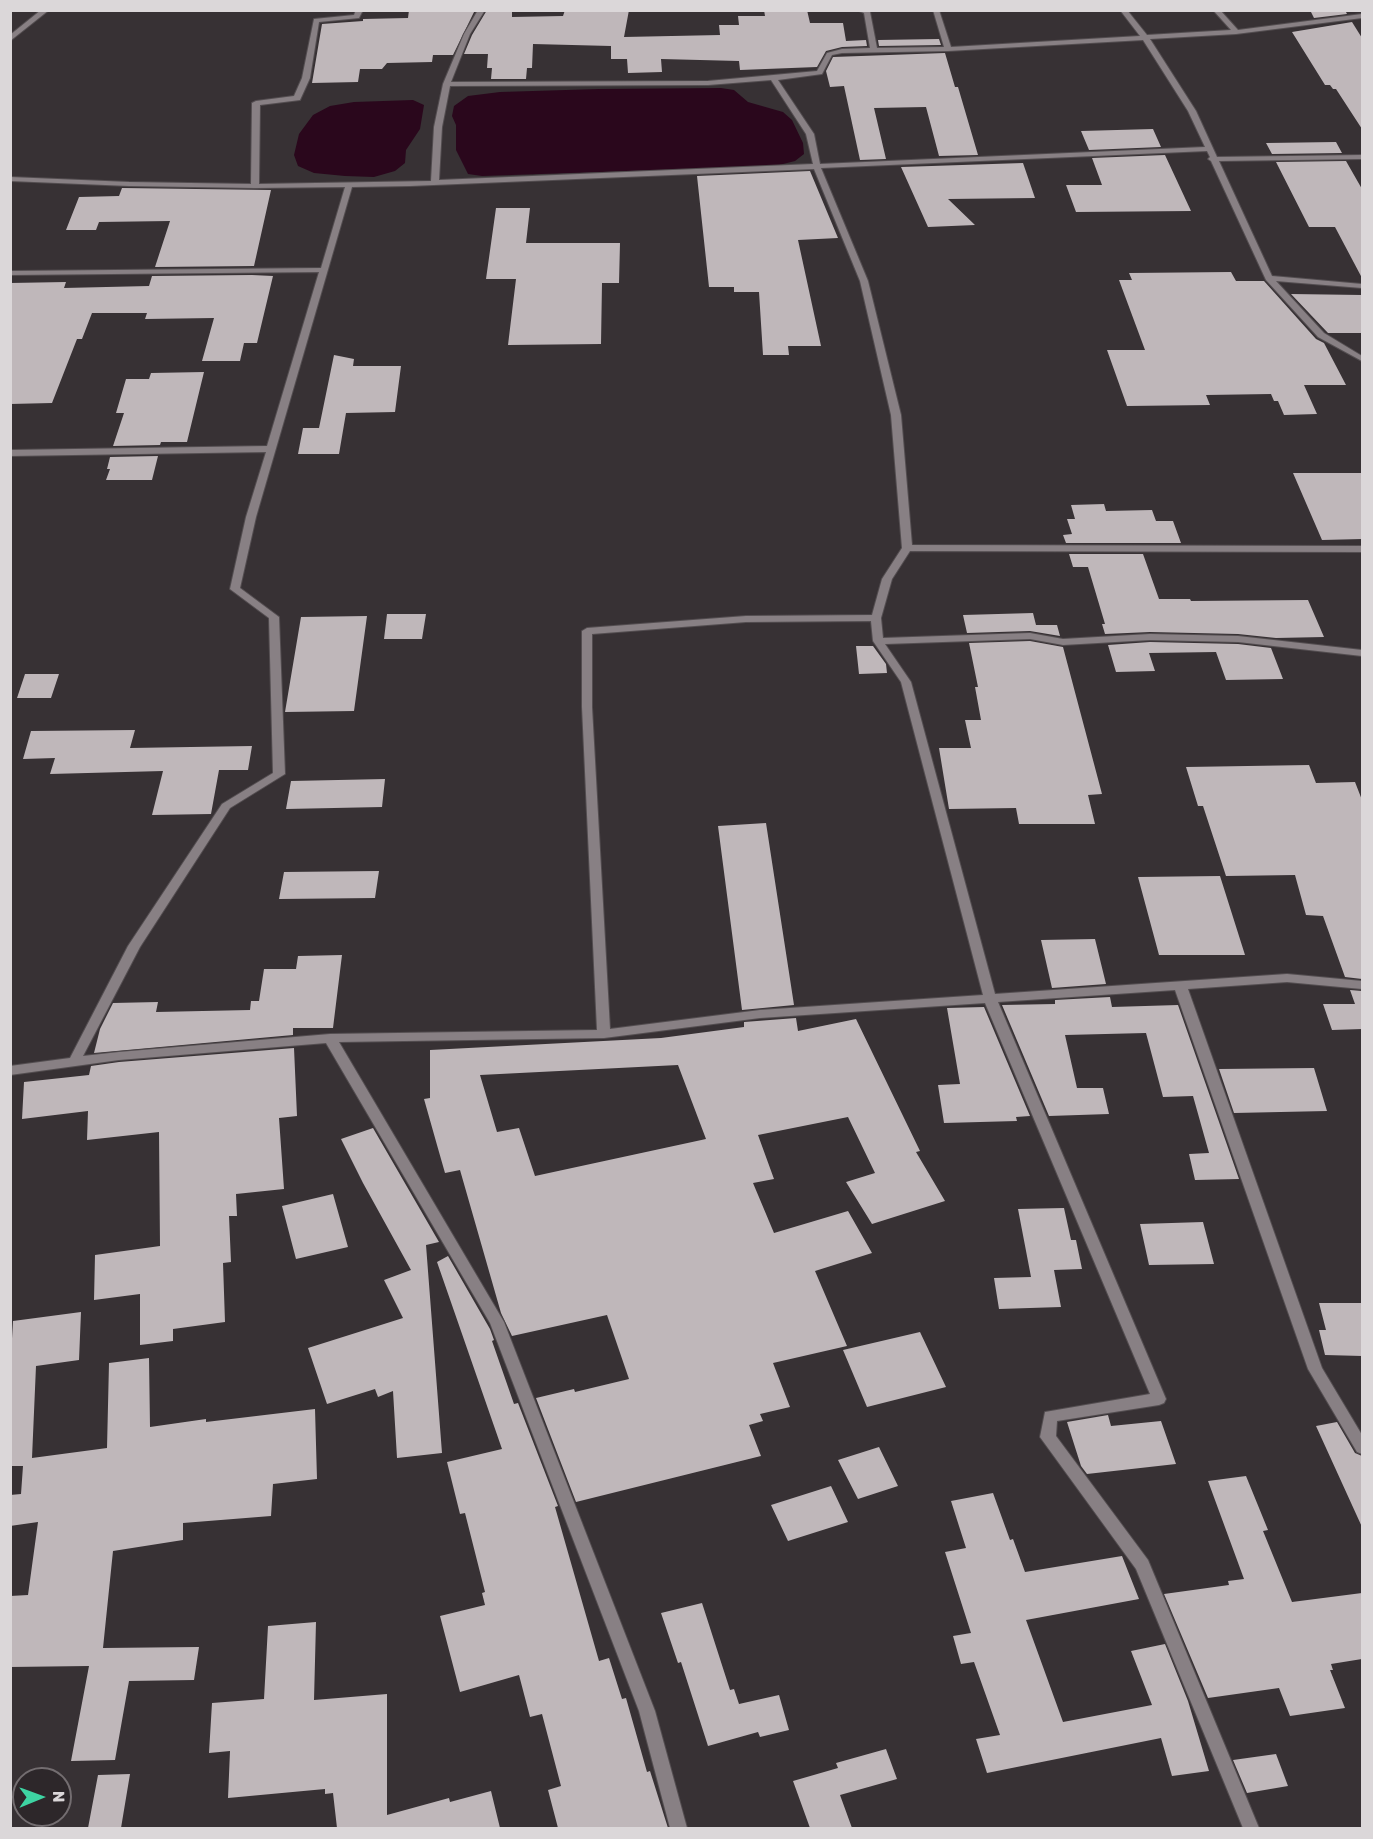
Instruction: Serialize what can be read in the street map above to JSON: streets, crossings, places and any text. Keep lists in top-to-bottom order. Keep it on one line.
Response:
{"north":"right"}
